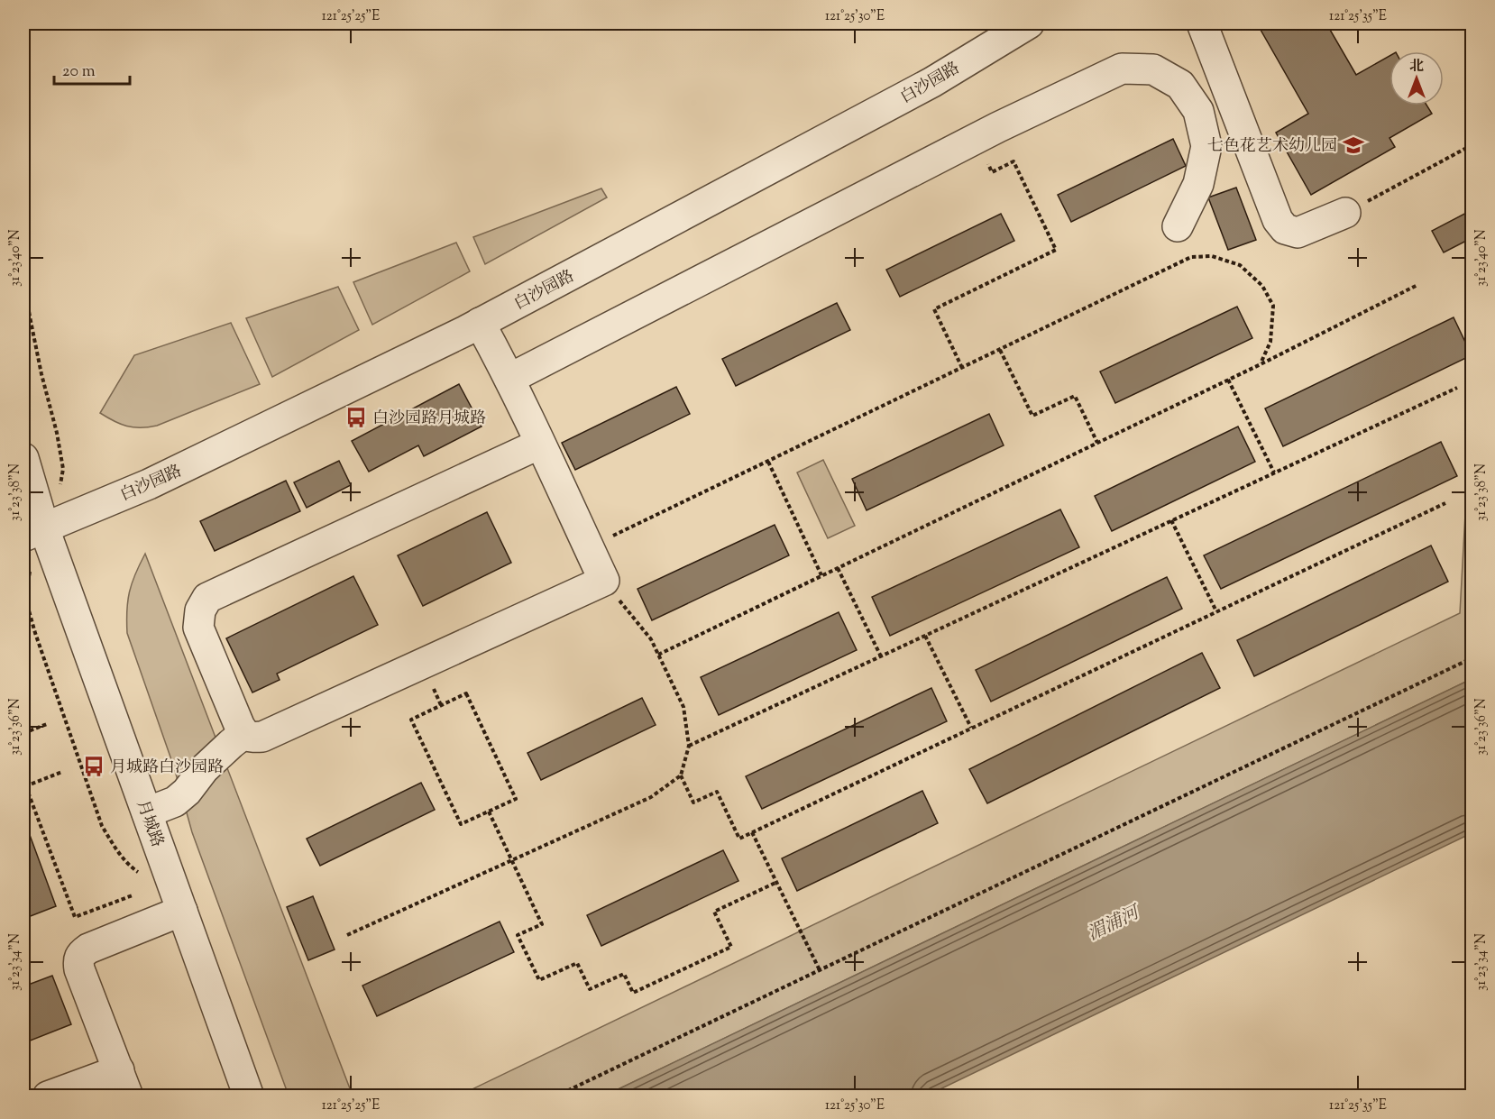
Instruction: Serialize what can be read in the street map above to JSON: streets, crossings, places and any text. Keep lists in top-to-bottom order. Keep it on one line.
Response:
{"streets":{"street":["白沙园路","月城路"]},"crossings":[["白沙园路","月城路"]],"water":["湄浦河"],"places":{"school or university":["七色花艺术幼儿园"],"bus stop":["白沙园路月城路","月城路白沙园路"]},"scale_bar":"20 m","north":"top","coordinates":["121°25'25\"E","121°25'30\"E","121°25'35\"E","31°23'40\"N","31°23'38\"N","31°23'36\"N","31°23'34\"N"]}
